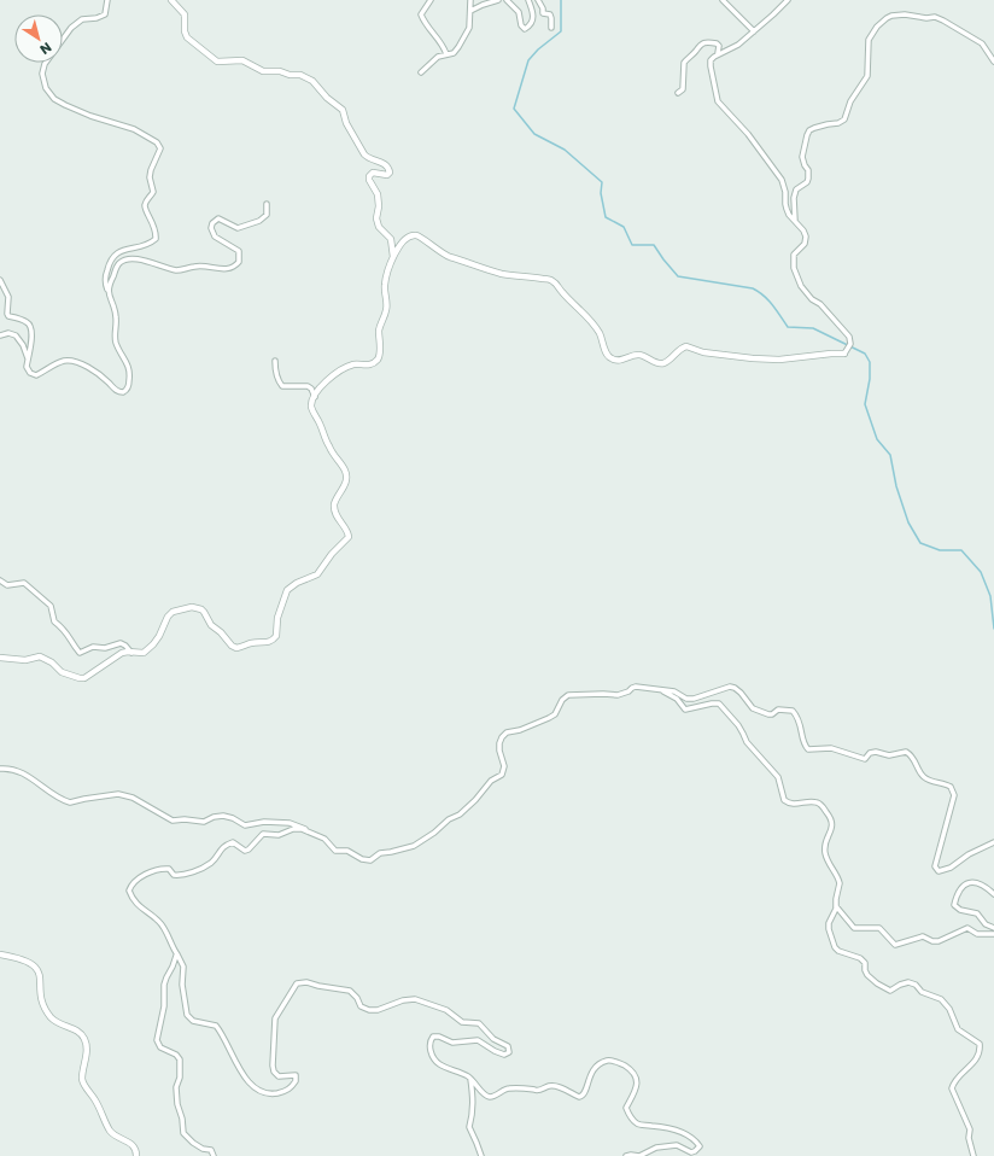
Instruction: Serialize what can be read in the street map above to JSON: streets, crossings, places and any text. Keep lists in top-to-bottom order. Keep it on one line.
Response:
{"north":"bottom right"}
